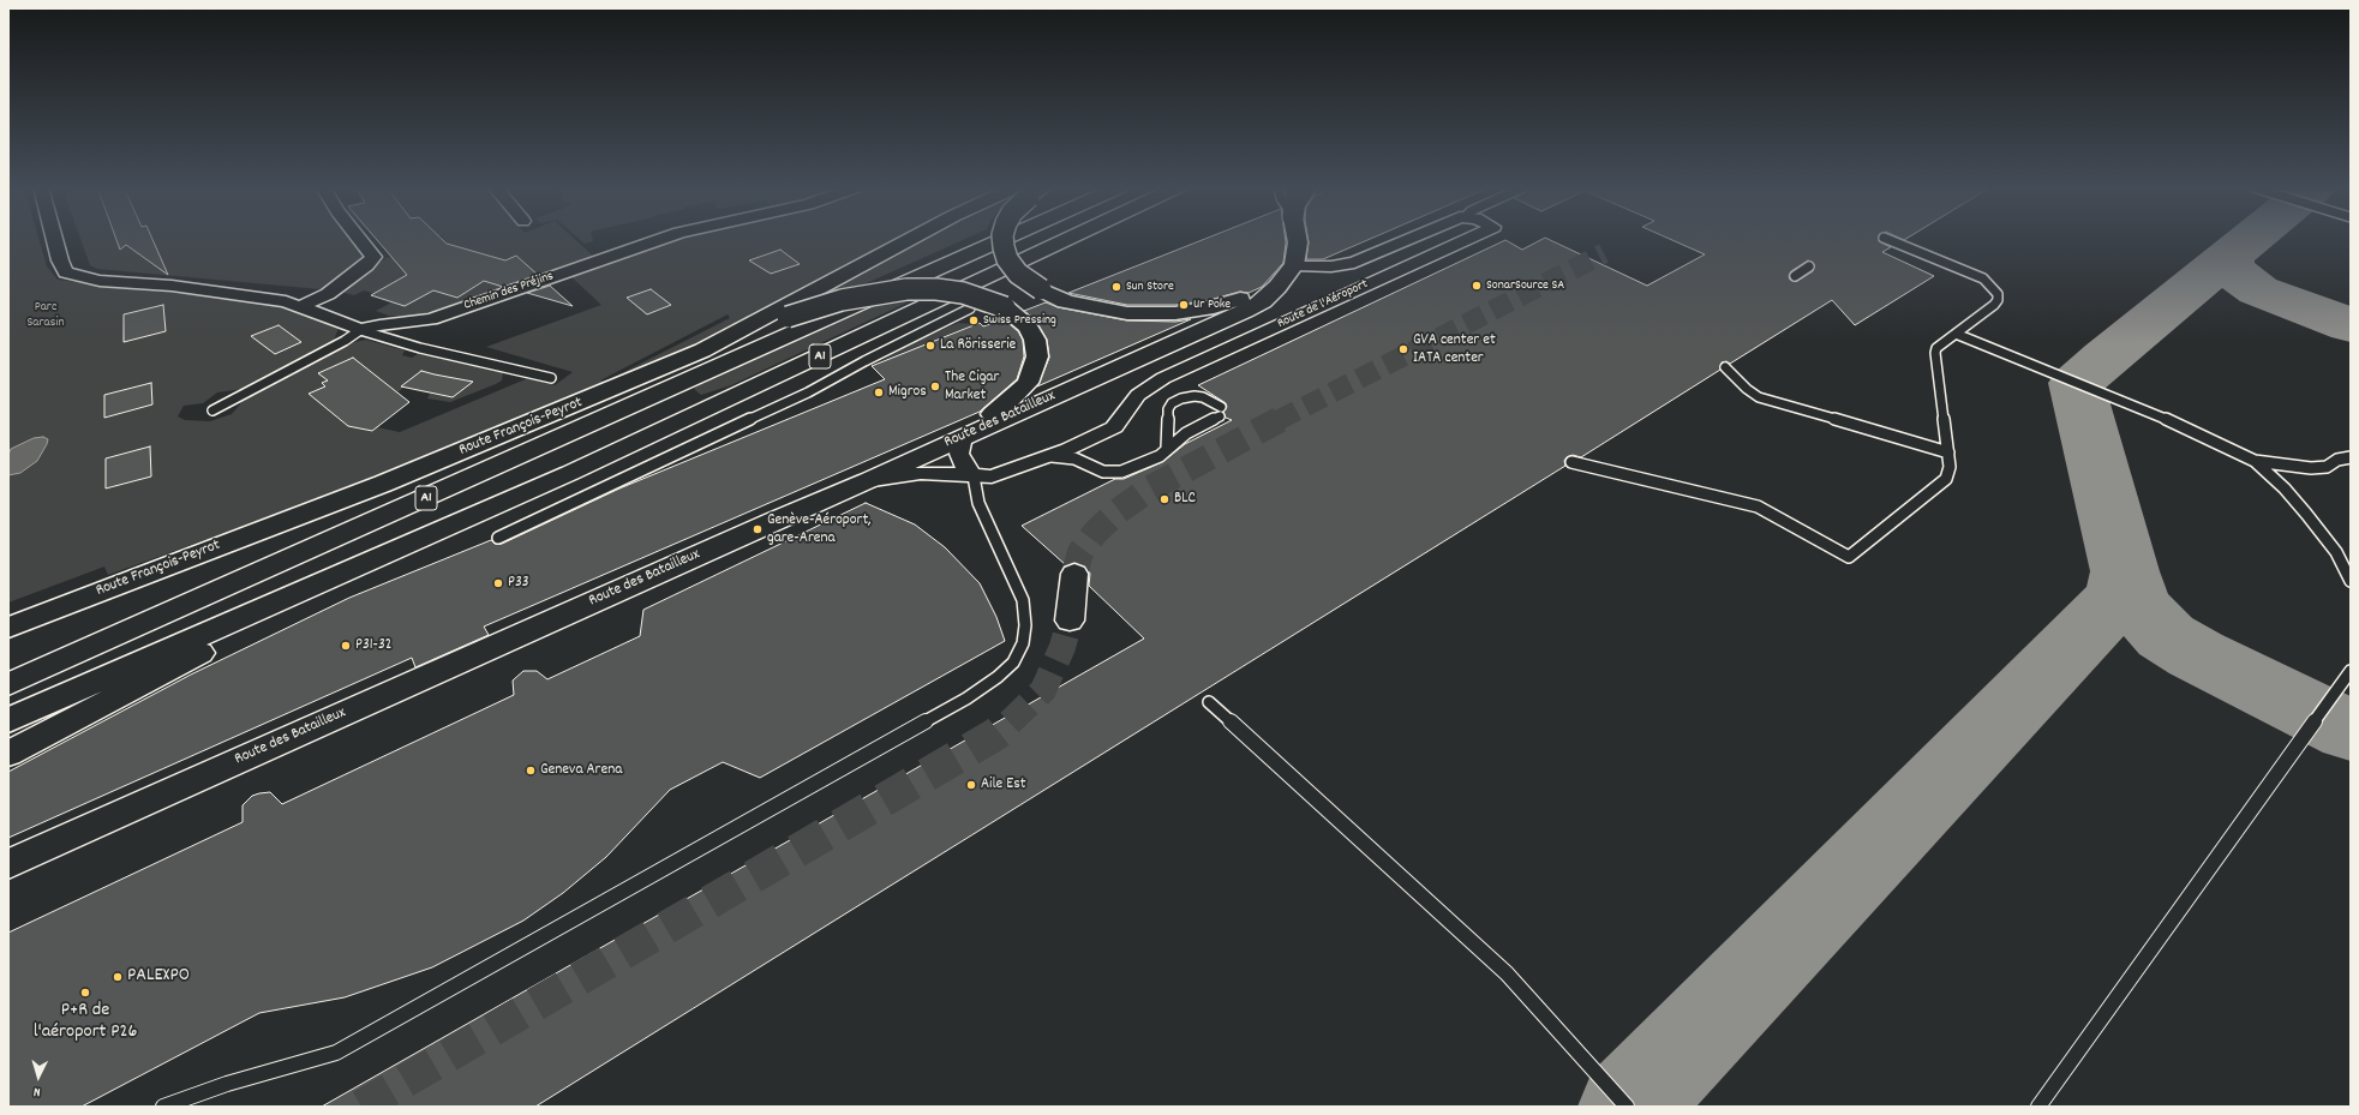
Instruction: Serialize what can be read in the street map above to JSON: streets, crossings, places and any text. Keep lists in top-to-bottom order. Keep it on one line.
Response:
{"streets":{"main road":["A1","Route des Batailleux","Route François-Peyrot"],"street":["Chemin des Préjins","Route de l'Aéroport"]},"crossings":[["Route de l'Aéroport","Route des Batailleux"]],"parks":["Parc Sarasin"],"places":["SonarSource SA","Sun Store","Ur Poke","Swiss Pressing","La Rörisserie","GVA center et IATA center","The Cigar Market","Migros","BLC","Genève-Aéroport, gare-Arena","P33","P31-32","Geneva Arena","Aile Est","PALEXPO","P+R de l'aéroport P26"],"north":"bottom"}
